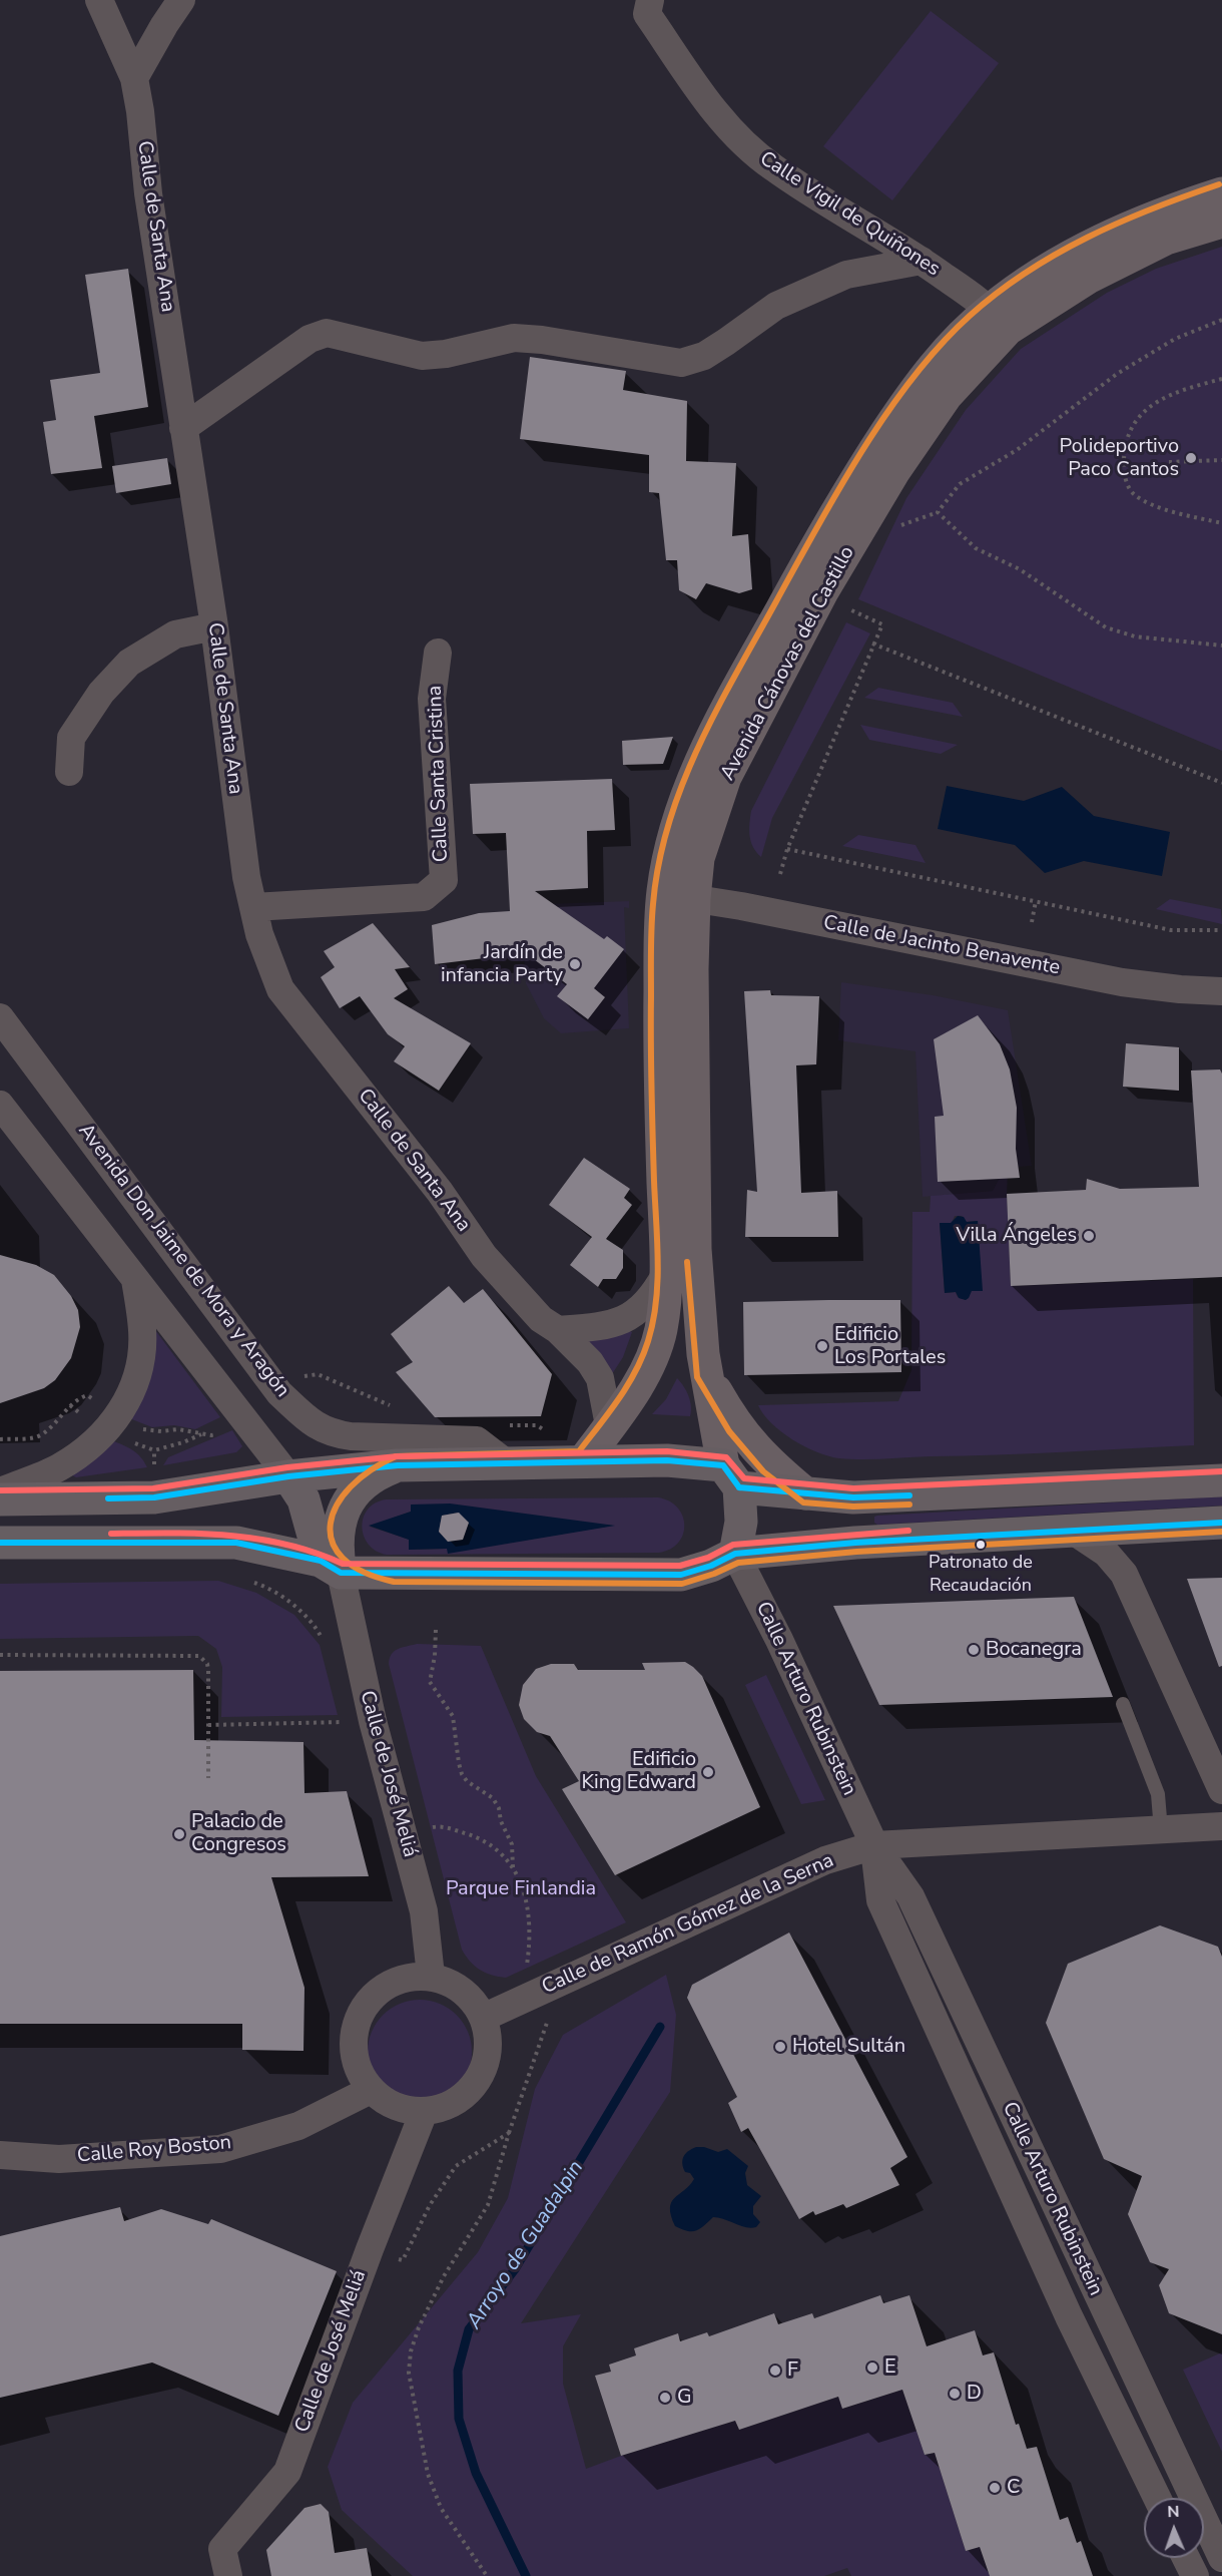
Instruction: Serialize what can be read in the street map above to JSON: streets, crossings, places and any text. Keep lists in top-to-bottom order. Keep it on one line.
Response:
{"streets":{"main road":["Avenida Cánovas del Castillo"],"street":["Calle Vigil de Quiñones","Calle de Santa Ana","Calle Santa Cristina","Calle de Jacinto Benavente","Avenida Don Jaime de Mora y Aragón","Calle Arturo Rubinstein","Calle de José Meliá","Calle de Ramón Gómez de la Serna","Calle Roy Boston"]},"crossings":[["Calle Vigil de Quiñones","Avenida Cánovas del Castillo"],["Calle de Santa Ana","Avenida Cánovas del Castillo"],["Calle de Santa Ana","Calle Santa Cristina"],["Avenida Cánovas del Castillo","Calle de Jacinto Benavente"],["Calle Arturo Rubinstein","Calle de Ramón Gómez de la Serna"],["Calle de José Meliá","Calle de Ramón Gómez de la Serna"],["Calle de José Meliá","Calle Roy Boston"],["Calle de Ramón Gómez de la Serna","Calle Roy Boston"]],"water":["Arroyo de Guadalpin"],"parks":["Parque Finlandia"],"places":["Polideportivo Paco Cantos","Jardín de infancia Party","Villa Ángeles","Edificio Los Portales","Patronato de Recaudación","Bocanegra","Edificio King Edward","Palacio de Congresos","Hotel Sultán","E","F","D","G","C"],"north":"top"}
